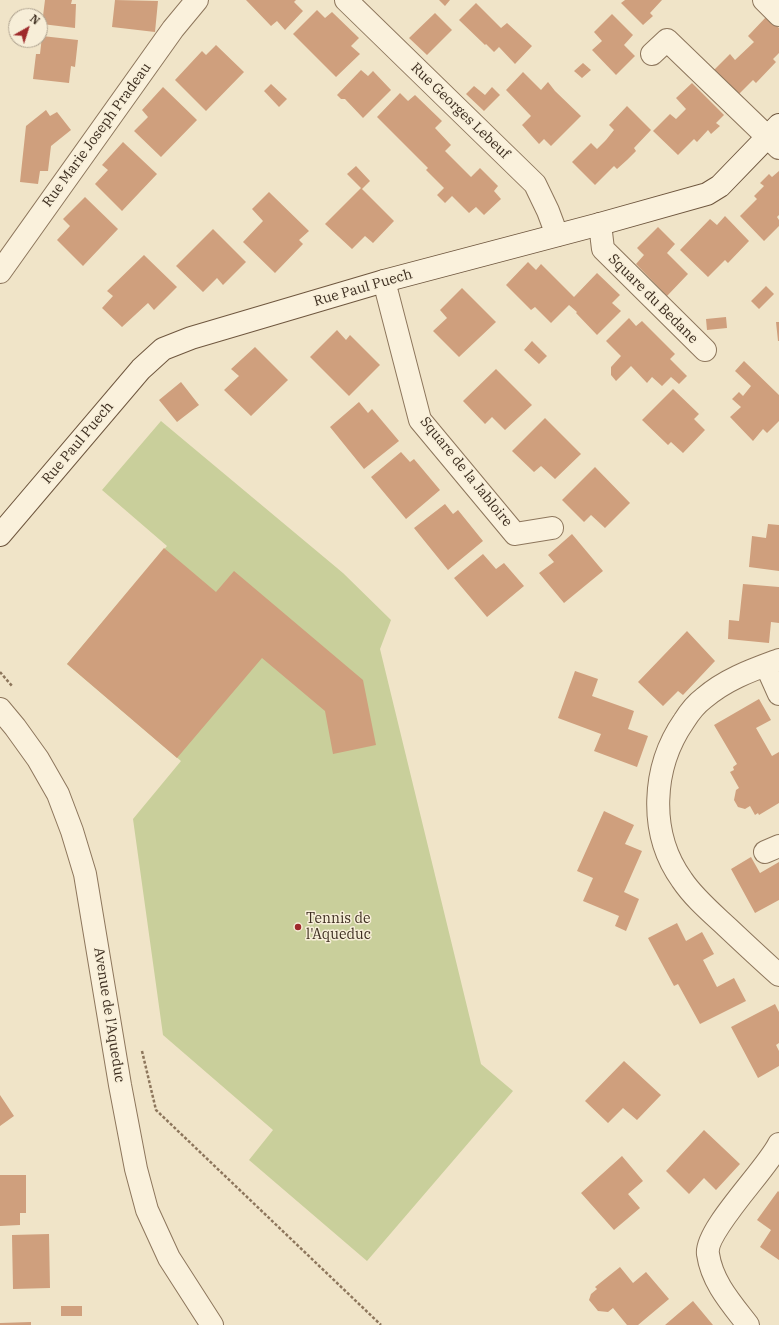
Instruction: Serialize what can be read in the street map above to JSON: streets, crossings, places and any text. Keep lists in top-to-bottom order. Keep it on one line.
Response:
{"streets":{"street":["Rue Georges Lebeuf","Rue Marie Joseph Pradeau","Rue Paul Puech","Square du Bedane","Square de la Jabloire","Avenue de l'Aqueduc"]},"crossings":[["Rue Georges Lebeuf","Rue Paul Puech"],["Rue Paul Puech","Square du Bedane"],["Rue Paul Puech","Square de la Jabloire"]],"places":["Tennis de l'Aqueduc"],"north":"top right"}
